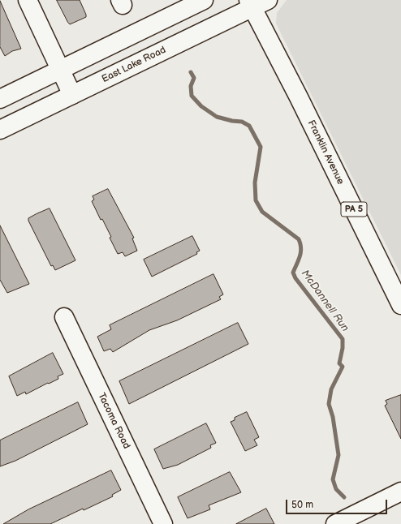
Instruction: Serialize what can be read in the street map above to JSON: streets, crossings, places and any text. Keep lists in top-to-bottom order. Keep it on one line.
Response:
{"streets":{"main road":["East Lake Road","Franklin Avenue","PA 5","Tacoma Road"]},"crossings":[["East Lake Road","Franklin Avenue"]],"water":["McDannell Run"],"scale_bar":"50 m"}
